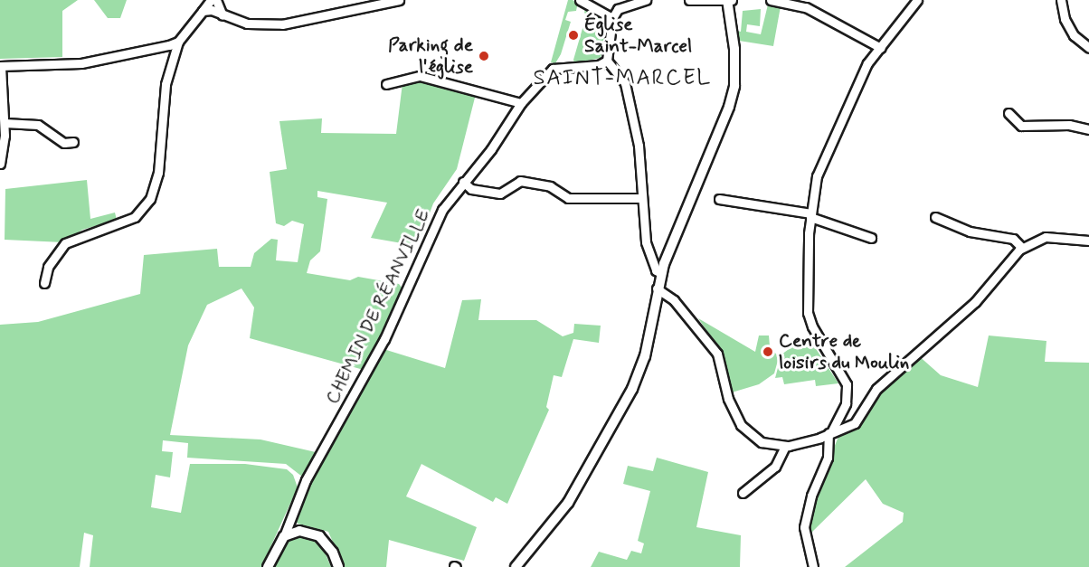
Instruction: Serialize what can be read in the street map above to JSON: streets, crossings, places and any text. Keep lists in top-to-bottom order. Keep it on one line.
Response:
{"streets":{"street":["CHEMIN DE RÉANVILLE"]},"districts":["SAINT-MARCEL"],"places":["Église Saint-Marcel","Parking de l'église","Centre de loisirs du Moulin"]}
